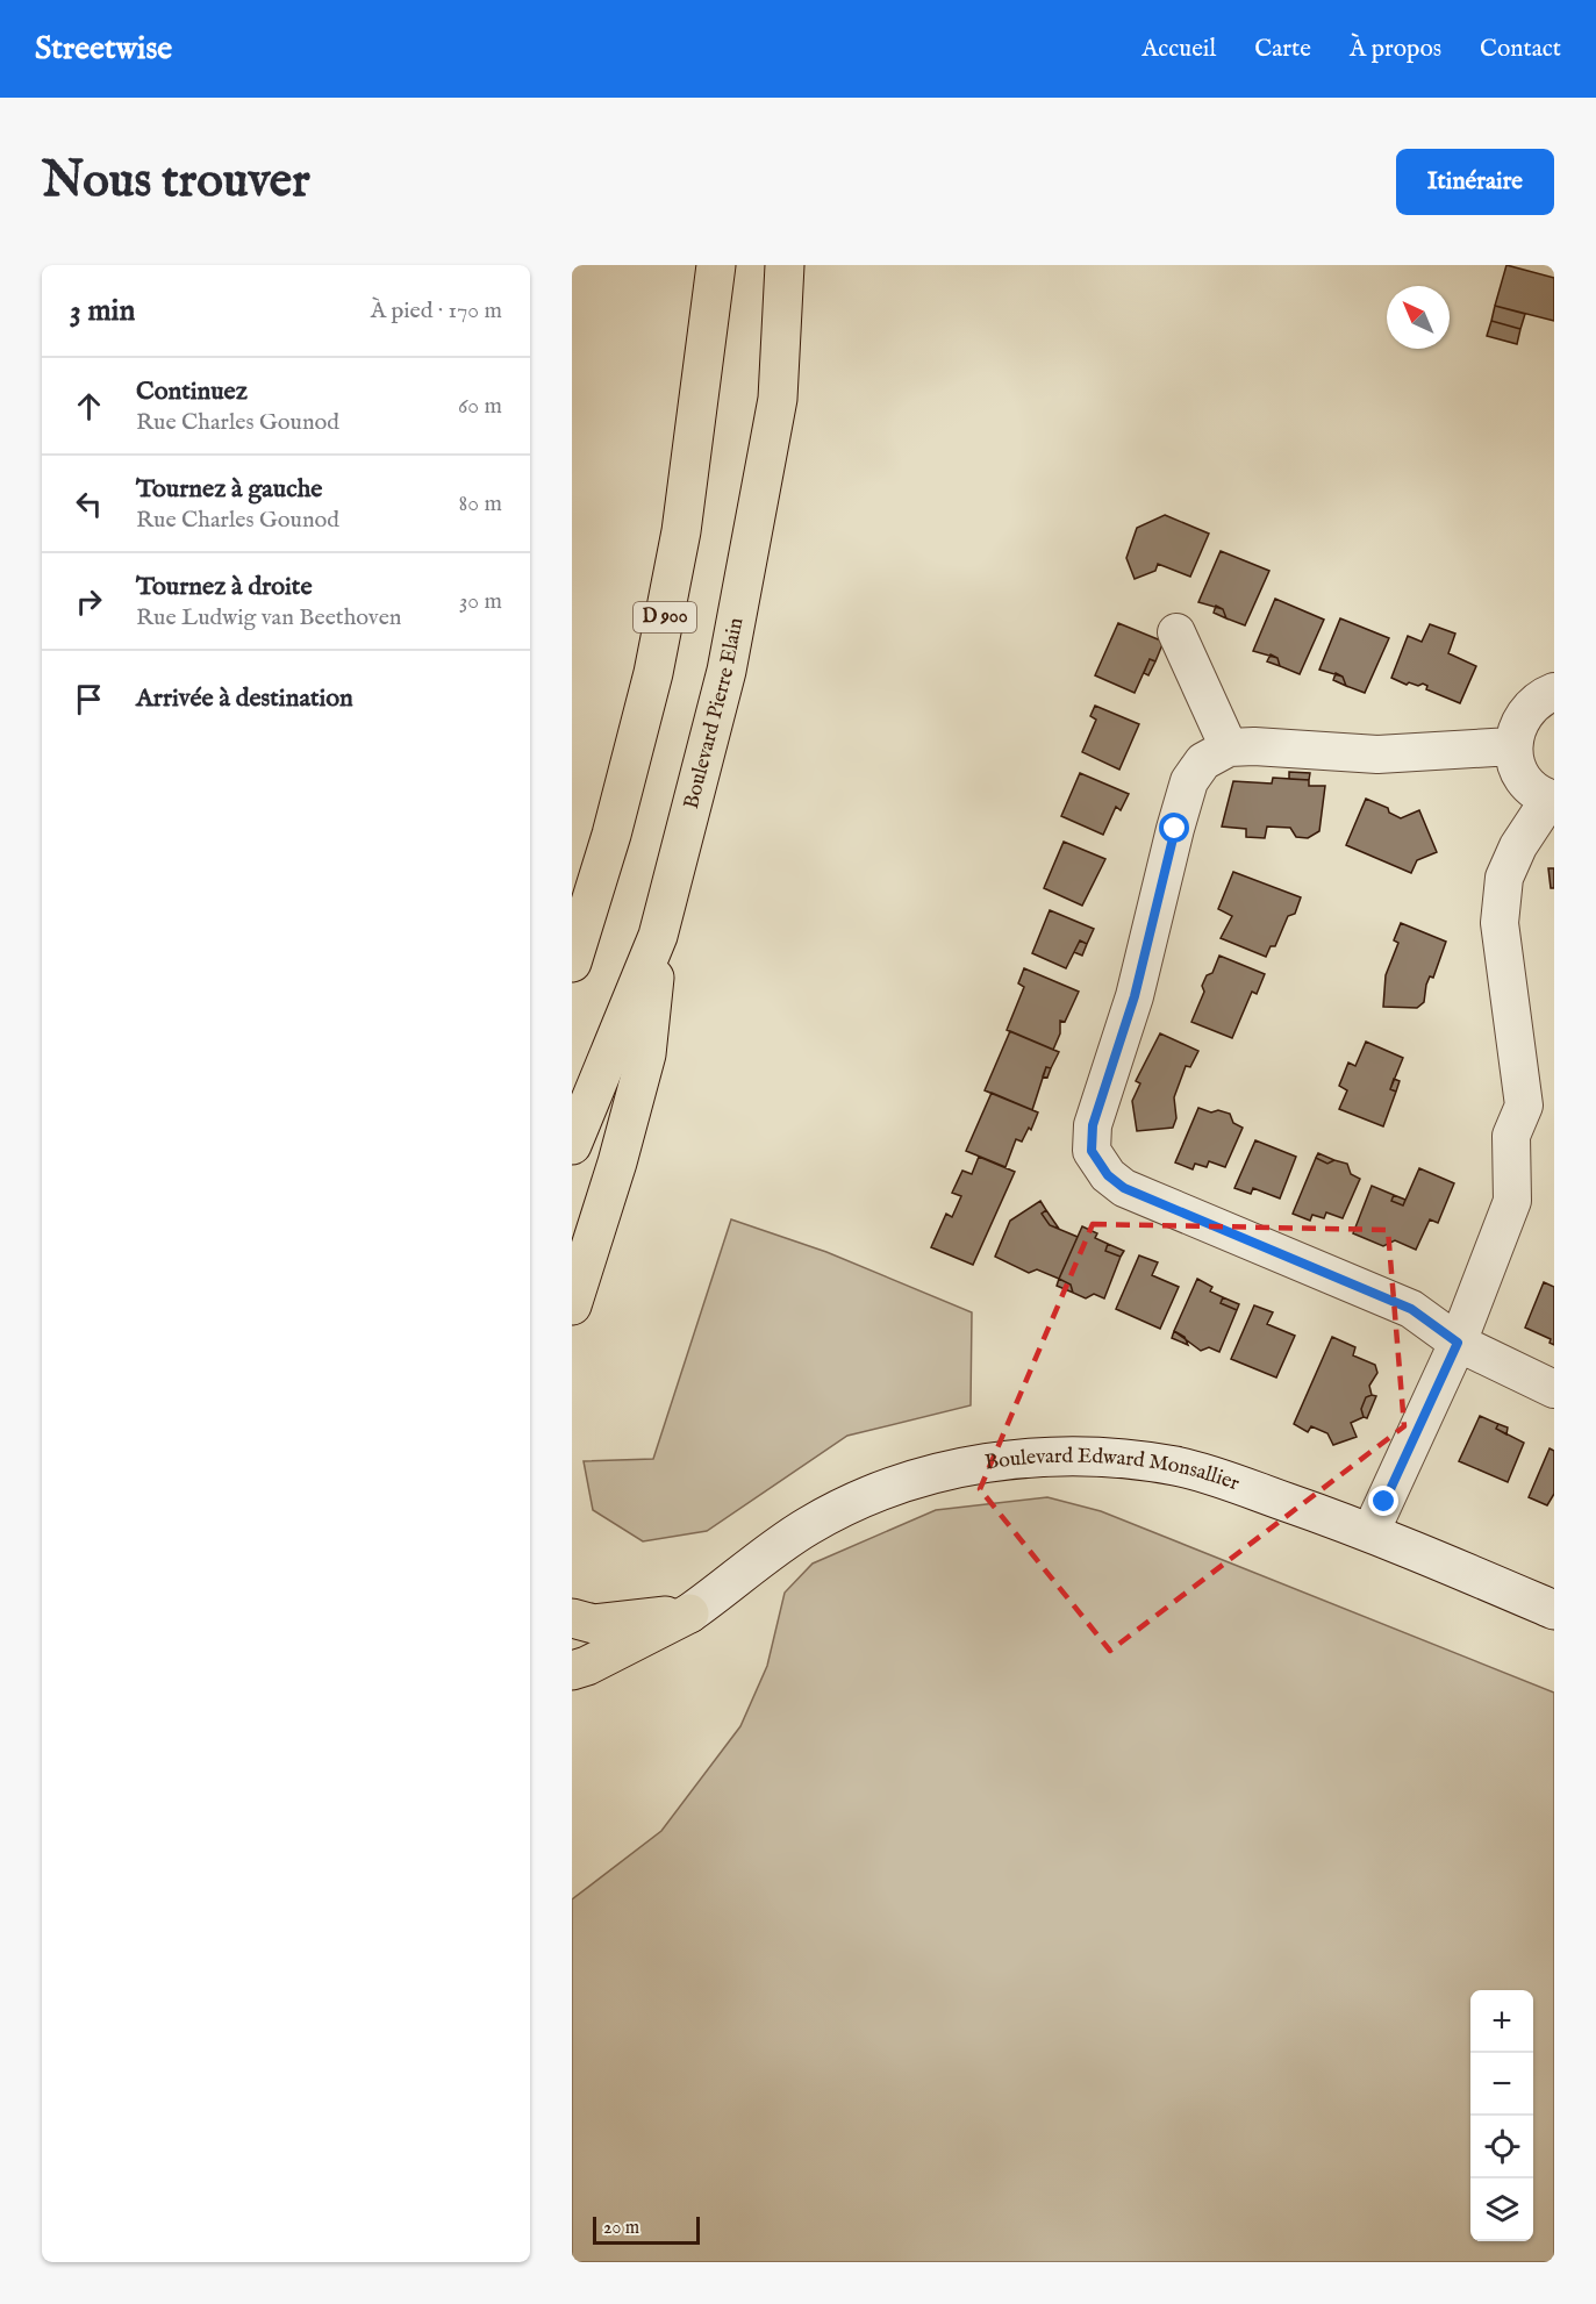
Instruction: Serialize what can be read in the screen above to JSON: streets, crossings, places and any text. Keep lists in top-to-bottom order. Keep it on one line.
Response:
{"streets":{"main road":["D 900","Boulevard Pierre Elain"],"street":["Boulevard Edward Monsallier"]},"scale_bar":"20 m","north":"top left","page":{"header":"Streetwise","nav":["Accueil","Carte","À propos","Contact"],"buttons":"Itinéraire","title":"Nous trouver","heading":["3 min","À pied · 170 m"],"list":[["Continuez","Rue Charles Gounod","60 m"],["Tournez à gauche","Rue Charles Gounod","80 m"],["Tournez à droite","Rue Ludwig van Beethoven","30 m"],"Arrivée à destination"],"map_buttons":["+","−"],"scale":"20 m"}}
